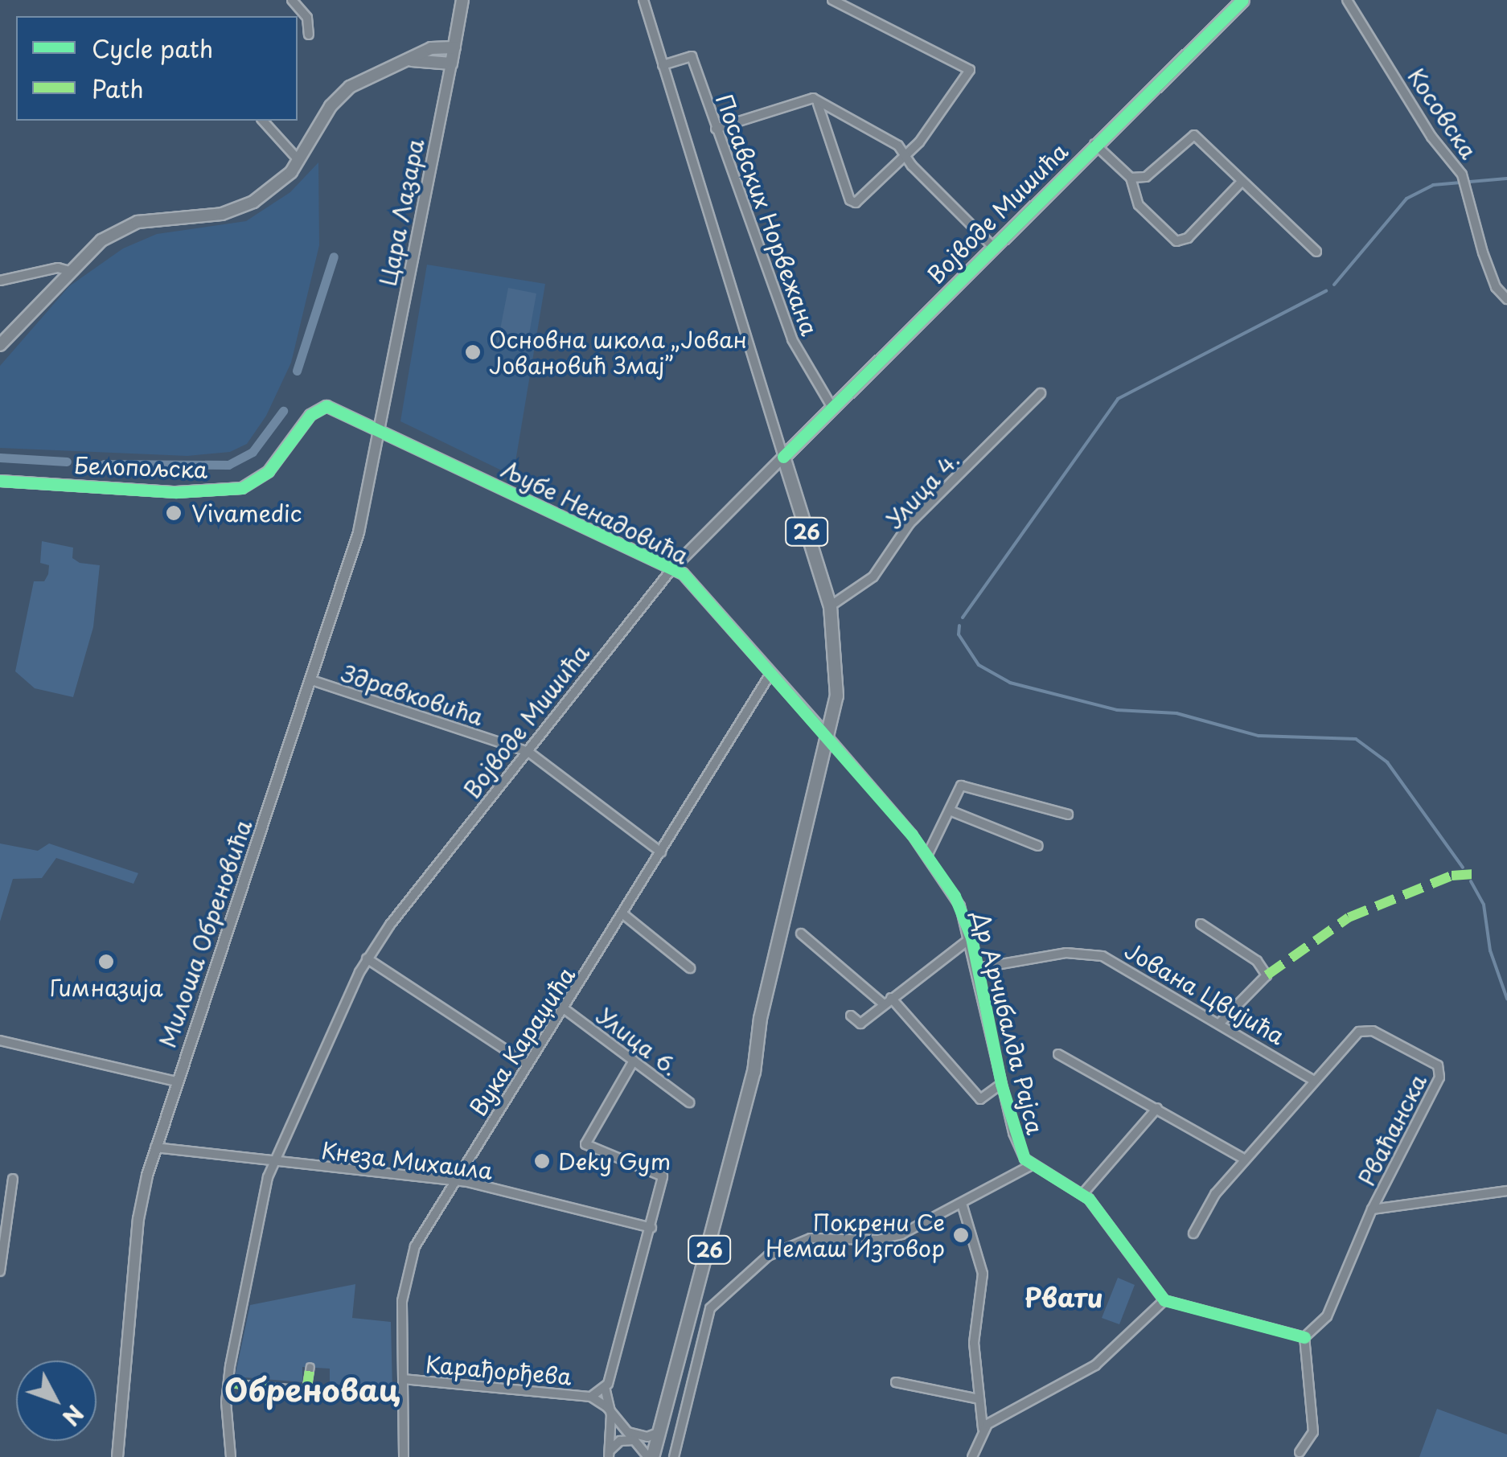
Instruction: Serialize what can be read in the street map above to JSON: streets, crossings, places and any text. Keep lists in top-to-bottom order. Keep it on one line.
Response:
{"streets":{"main road":["Цара Лазара","Војводе Мишића","26"],"street":["Косовска","Посавских Норвежана","Белопољска","Улица 4.","Љубе Ненадовића","Здравковића","Милоша Обреновића","Јована Цвијића","Др Арчибалда Рајса","Вука Караџића","Улица 6.","Рваћанска","Кнеза Михаила","Карађорђева"]},"crossings":[["Цара Лазара","Белопољска"],["Цара Лазара","Љубе Ненадовића"],["Цара Лазара","Милоша Обреновића"],["Војводе Мишића","Посавских Норвежана"],["Војводе Мишића","Љубе Ненадовића"],["Војводе Мишића","26"],["Војводе Мишића","Здравковића"],["Војводе Мишића","Кнеза Михаила"],["Белопољска","Љубе Ненадовића"],["Белопољска","Милоша Обреновића"],["Улица 4.","26"],["Љубе Ненадовића","26"],["Љубе Ненадовића","Милоша Обреновића"],["Љубе Ненадовића","Др Арчибалда Рајса"],["Љубе Ненадовића","Вука Караџића"],["26","Др Арчибалда Рајса"],["26","Карађорђева"],["Здравковића","Милоша Обреновића"],["Здравковића","Вука Караџића"],["Милоша Обреновића","Кнеза Михаила"],["Јована Цвијића","Др Арчибалда Рајса"],["Јована Цвијића","Рваћанска"],["Вука Караџића","Улица 6."],["Вука Караџића","Кнеза Михаила"],["Вука Караџића","Карађорђева"]],"districts":["Рвати","Обреновац"],"places":["Основна школа „Јован Јовановић Змај”","Vivamedic","Гимназија","Deky Gym","Покрени Се Немаш Изговор"],"legend":["Cycle path","Path"],"north":"bottom right"}
